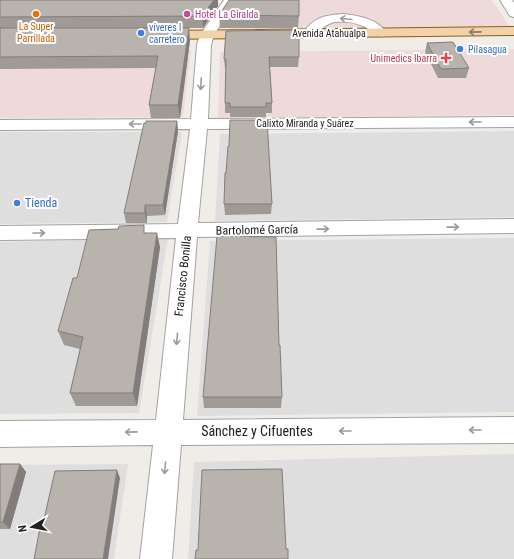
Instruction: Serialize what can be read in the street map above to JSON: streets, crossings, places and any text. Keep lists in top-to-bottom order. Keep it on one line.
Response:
{"streets":{"main road":["Avenida Atahualpa"],"street":["Calixto Miranda y Suárez","Bartolomé García","Francisco Bonilla","Sánchez y Cifuentes"]},"crossings":[["Avenida Atahualpa","Francisco Bonilla"],["Calixto Miranda y Suárez","Francisco Bonilla"],["Bartolomé García","Francisco Bonilla"],["Francisco Bonilla","Sánchez y Cifuentes"]],"one_way":["Calixto Miranda y Suárez","Bartolomé García","Francisco Bonilla","Sánchez y Cifuentes"],"places":{"other":["La Super Parrillada","Hotel La Giralda","víveres l carretero","Pilasagua","Tienda"],"health":["Unimedics Ibarra"]},"north":"left"}
